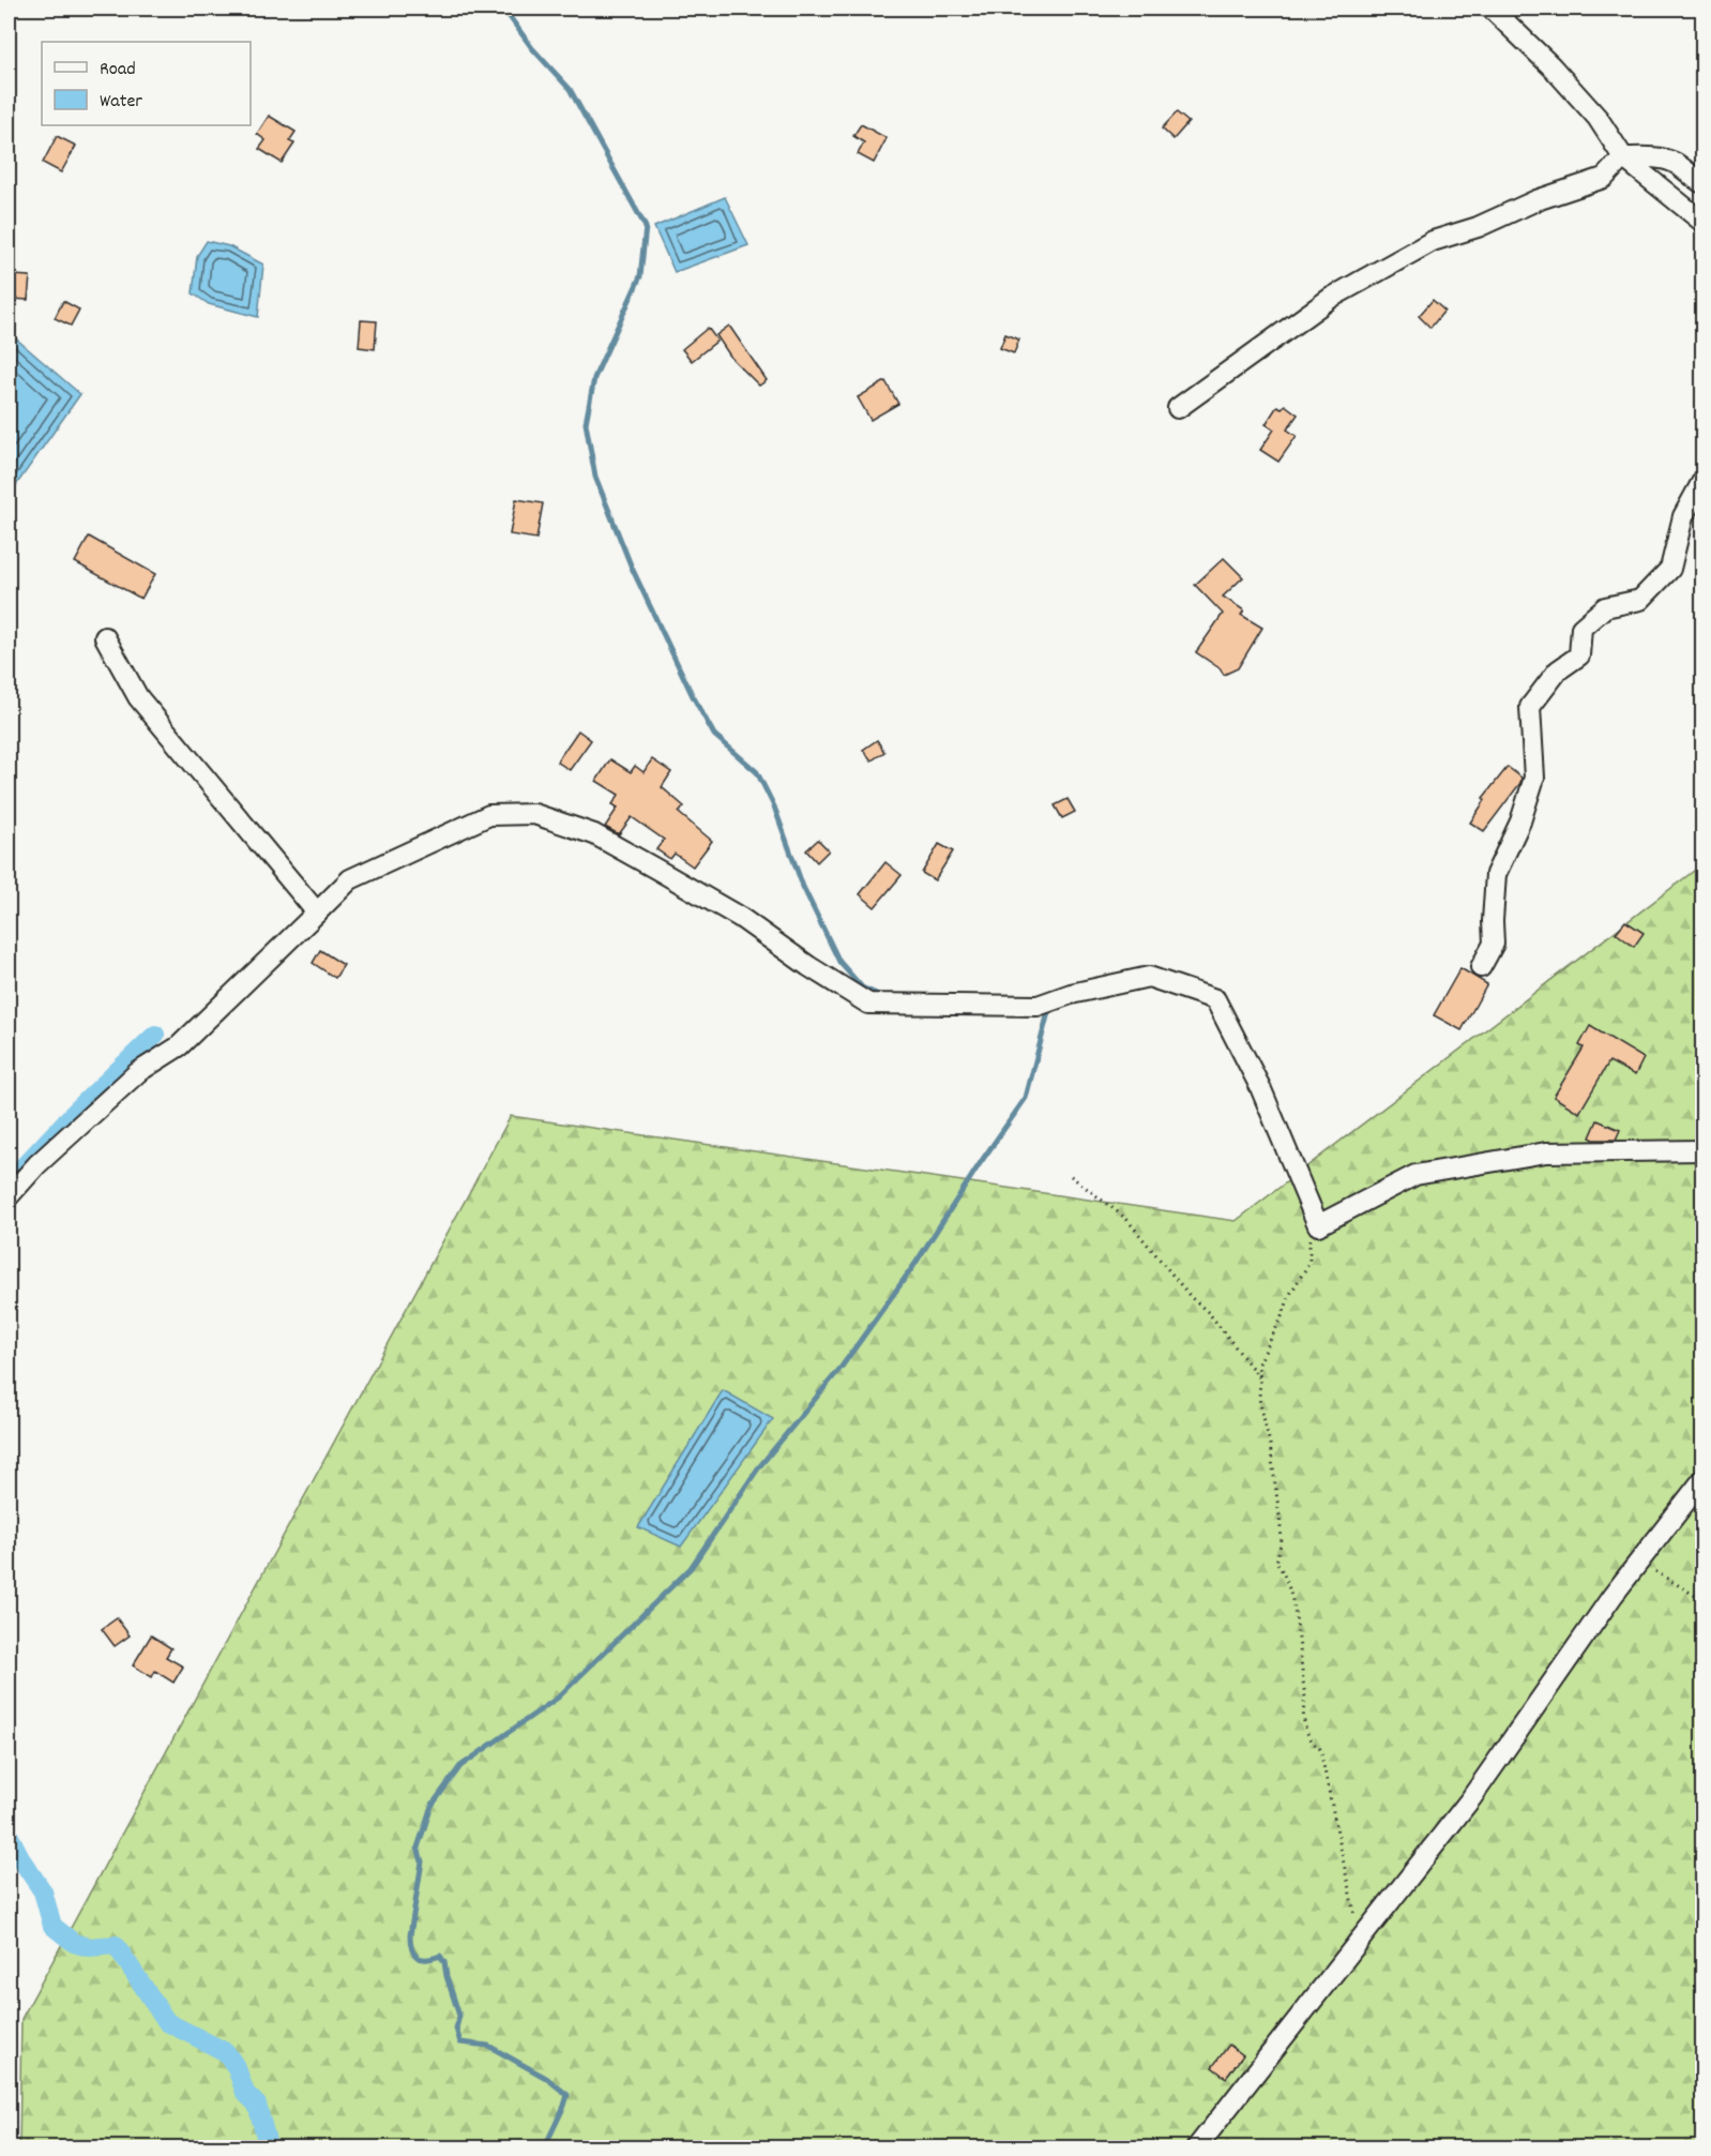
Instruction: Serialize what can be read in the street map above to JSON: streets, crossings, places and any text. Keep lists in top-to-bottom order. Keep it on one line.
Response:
{"legend":["Road","Water"]}
